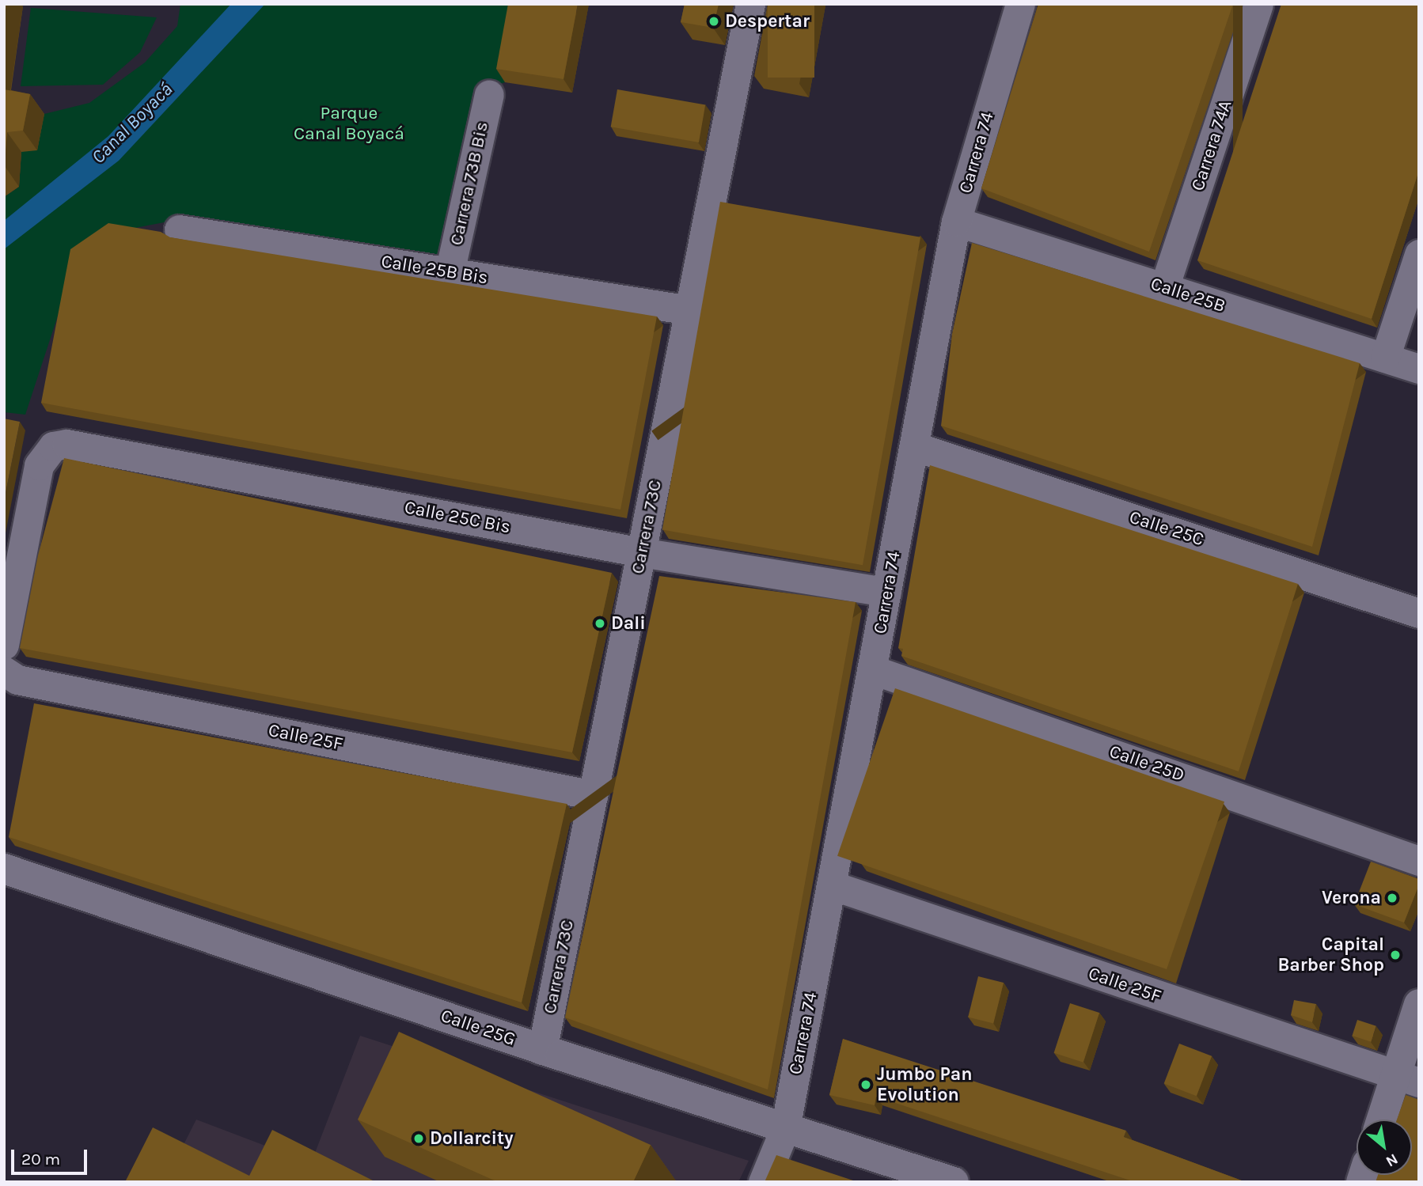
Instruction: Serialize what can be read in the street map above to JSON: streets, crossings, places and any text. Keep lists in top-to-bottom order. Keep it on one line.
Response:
{"streets":{"street":["Carrera 74A","Carrera 74","Carrera 73B Bis","Calle 25B Bis","Calle 25B","Calle 25C Bis","Carrera 73C","Calle 25C","Calle 25F","Calle 25D","Calle 25G"]},"crossings":[["Carrera 74A","Calle 25B"],["Carrera 74","Calle 25B"],["Carrera 74","Calle 25C Bis"],["Carrera 74","Calle 25C"],["Carrera 74","Calle 25F"],["Carrera 74","Calle 25D"],["Carrera 74","Calle 25G"],["Carrera 73B Bis","Calle 25B Bis"],["Calle 25B Bis","Carrera 73C"],["Calle 25C Bis","Carrera 73C"],["Carrera 73C","Calle 25F"],["Carrera 73C","Calle 25G"]],"water":["Canal Boyacá"],"parks":["Parque Canal Boyacá"],"places":["Despertar","Dali","Verona","Capital Barber Shop","Jumbo Pan Evolution","Dollarcity"],"scale_bar":"20 m","north":"bottom right"}
